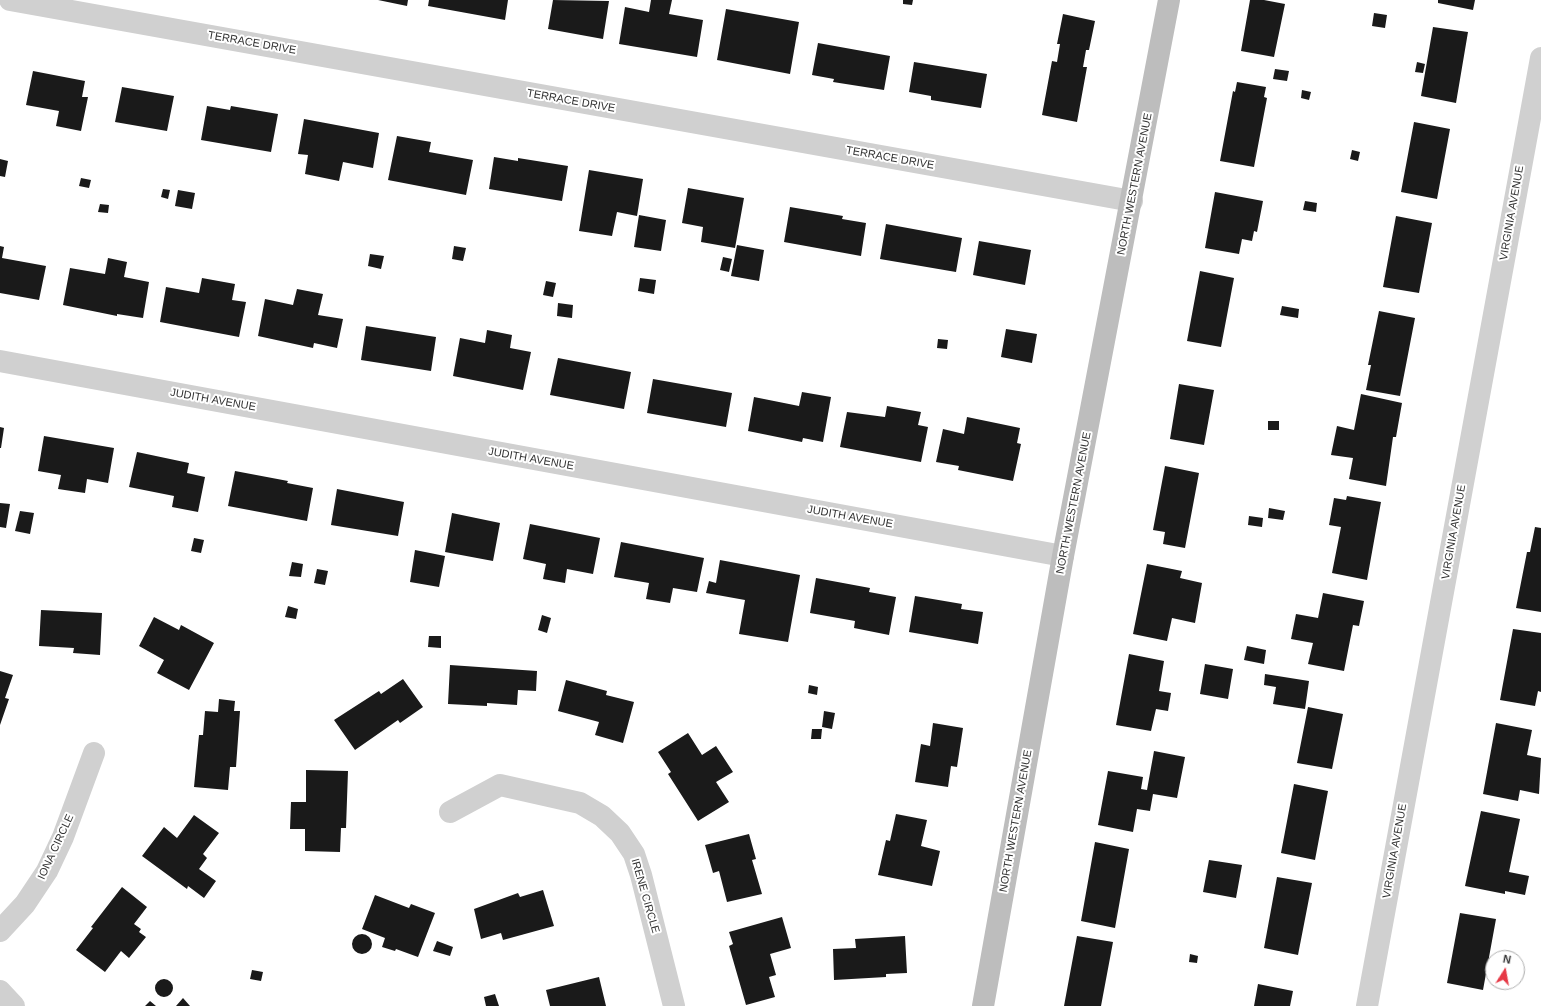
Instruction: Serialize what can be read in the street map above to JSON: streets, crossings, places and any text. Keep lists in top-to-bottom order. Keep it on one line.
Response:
{"streets":{"street":["TERRACE DRIVE","NORTH WESTERN AVENUE","VIRGINIA AVENUE","JUDITH AVENUE","IONA CIRCLE","IRENE CIRCLE"]},"crossings":[["TERRACE DRIVE","NORTH WESTERN AVENUE"],["NORTH WESTERN AVENUE","JUDITH AVENUE"]],"north":"top"}
